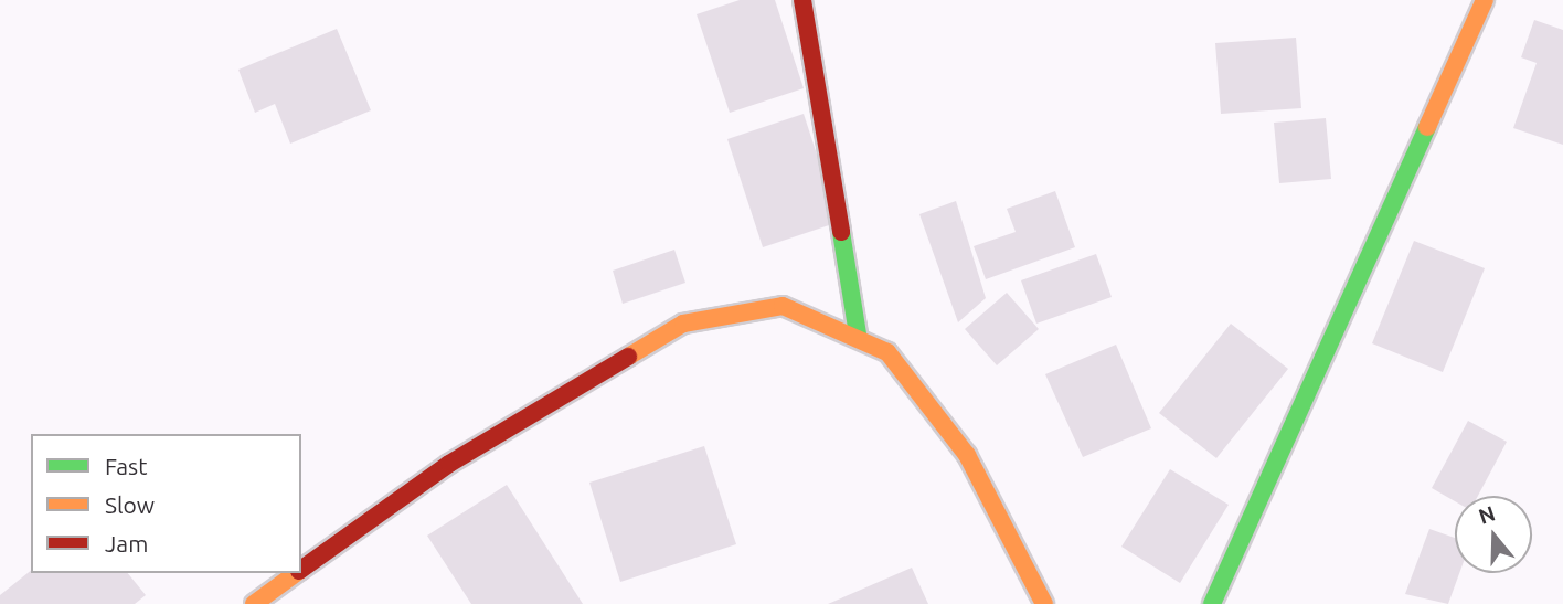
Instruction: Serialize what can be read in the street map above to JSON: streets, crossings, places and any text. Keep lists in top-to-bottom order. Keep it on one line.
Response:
{"legend":["Fast","Slow","Jam"],"north":"top"}
